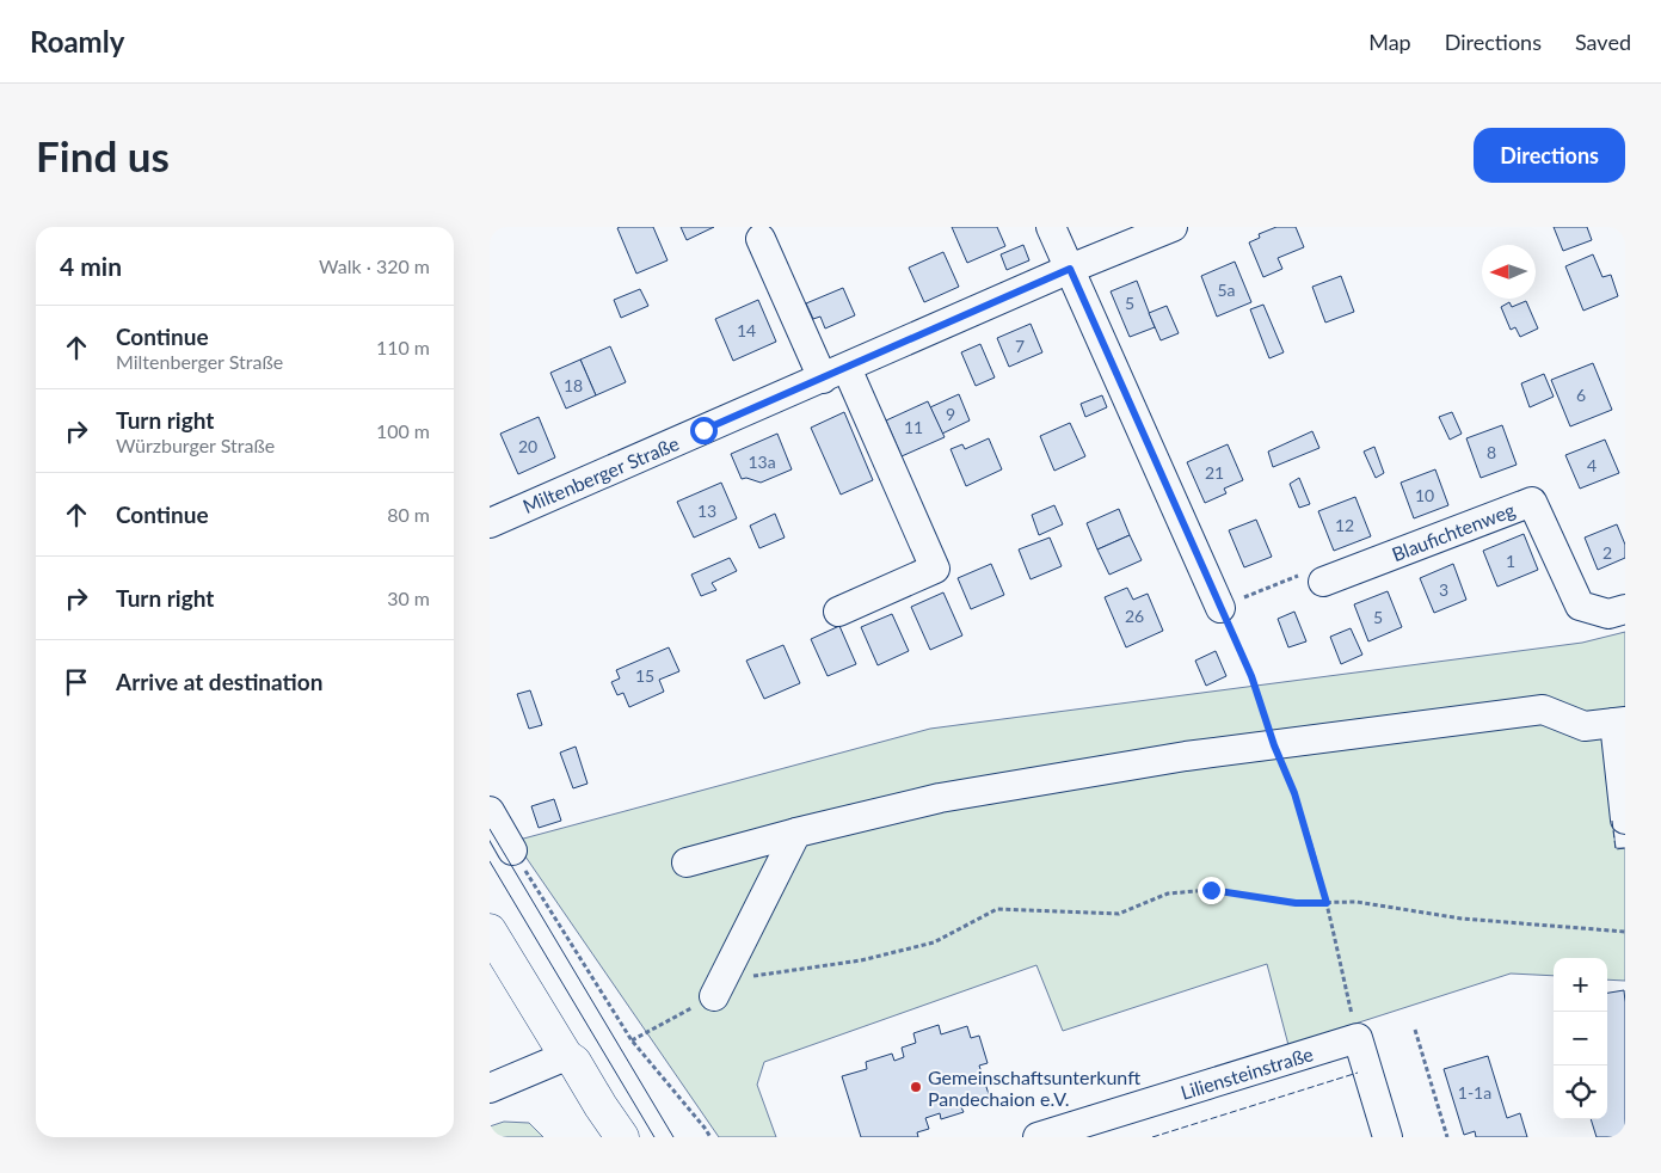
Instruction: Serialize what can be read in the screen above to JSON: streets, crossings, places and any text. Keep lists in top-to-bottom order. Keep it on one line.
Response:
{"streets":{"street":["Miltenberger Straße","Blaufichtenweg","Liliensteinstraße"]},"places":["Gemeinschaftsunterkunft Pandechaion e.V."],"house_numbers":["5a","5","14","7","18","6","9","11","20","8","13a","4","21","10","13","12","2","1","3","26","5","15","1-1a"],"north":"left","page":{"header":"Roamly","nav":["Map","Directions","Saved"],"buttons":"Directions","title":"Find us","heading":["4 min","Walk · 320 m"],"list":[["Continue","Miltenberger Straße","110 m"],["Turn right","Würzburger Straße","100 m"],["Continue","80 m"],["Turn right","30 m"],"Arrive at destination"],"map_buttons":["+","−"]}}
